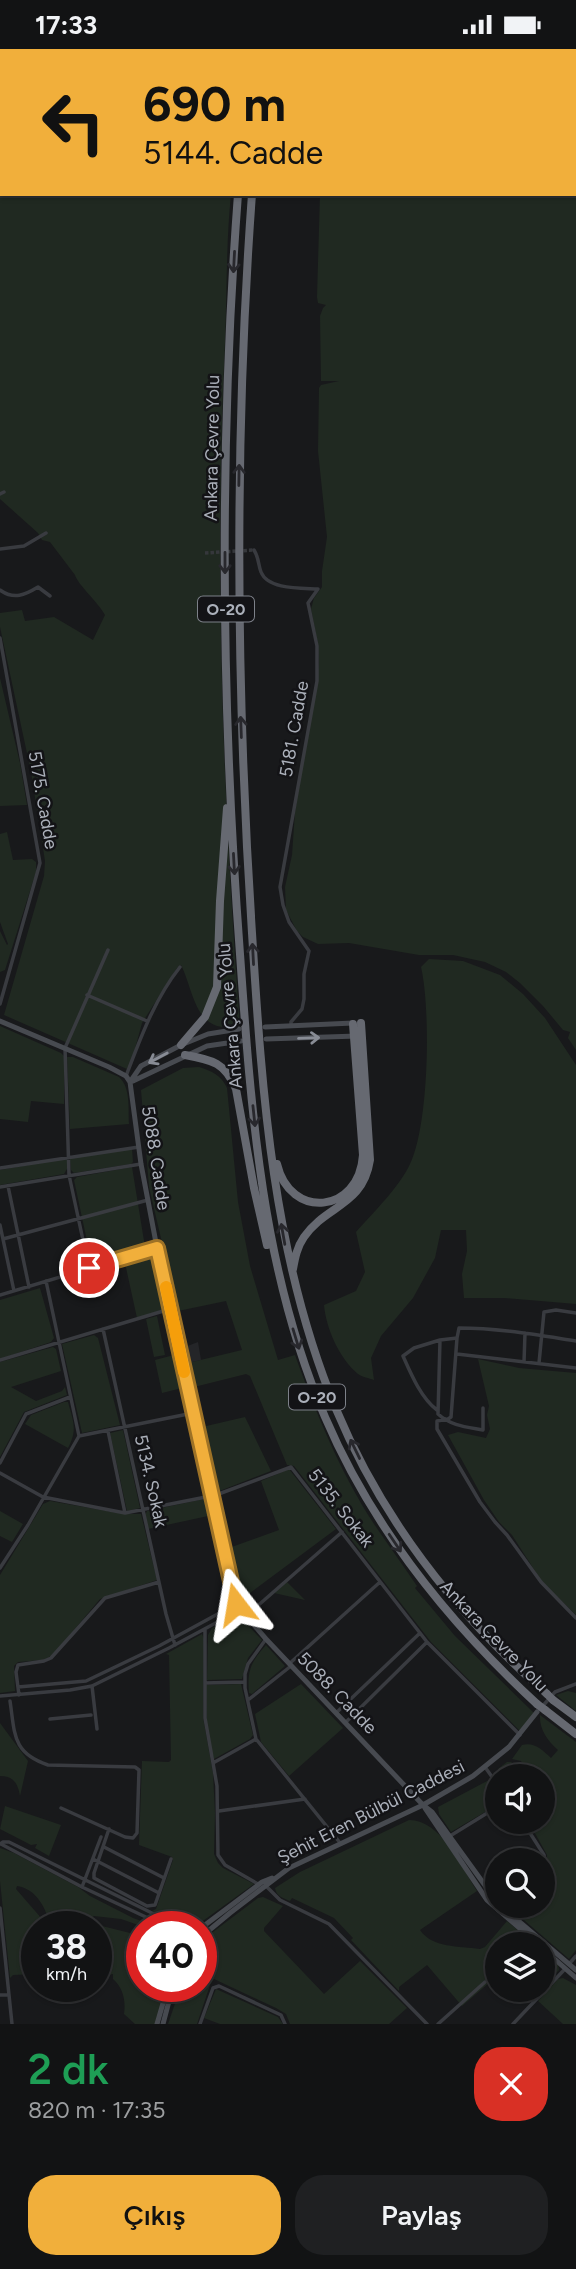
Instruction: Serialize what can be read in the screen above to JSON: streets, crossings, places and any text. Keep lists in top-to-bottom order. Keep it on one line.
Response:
{"streets":{"highway":["Ankara Çevre Yolu","O-20"],"street":["5181. Cadde","5175. Cadde","5088. Cadde","5134. Sokak","5135. Sokak","Şehit Eren Bülbül Caddesi"]},"crossings":[["Ankara Çevre Yolu","Şehit Eren Bülbül Caddesi"],["5088. Cadde","5135. Sokak"],["5088. Cadde","Şehit Eren Bülbül Caddesi"],["5134. Sokak","5135. Sokak"],["5135. Sokak","Şehit Eren Bülbül Caddesi"]],"page":{"status":"17:33","turn":["690 m","5144. Cadde"],"speed":"38 km/h","limit":"40","heading":["2 dk","820 m · 17:35"],"buttons":["Çıkış","Paylaş"]}}
